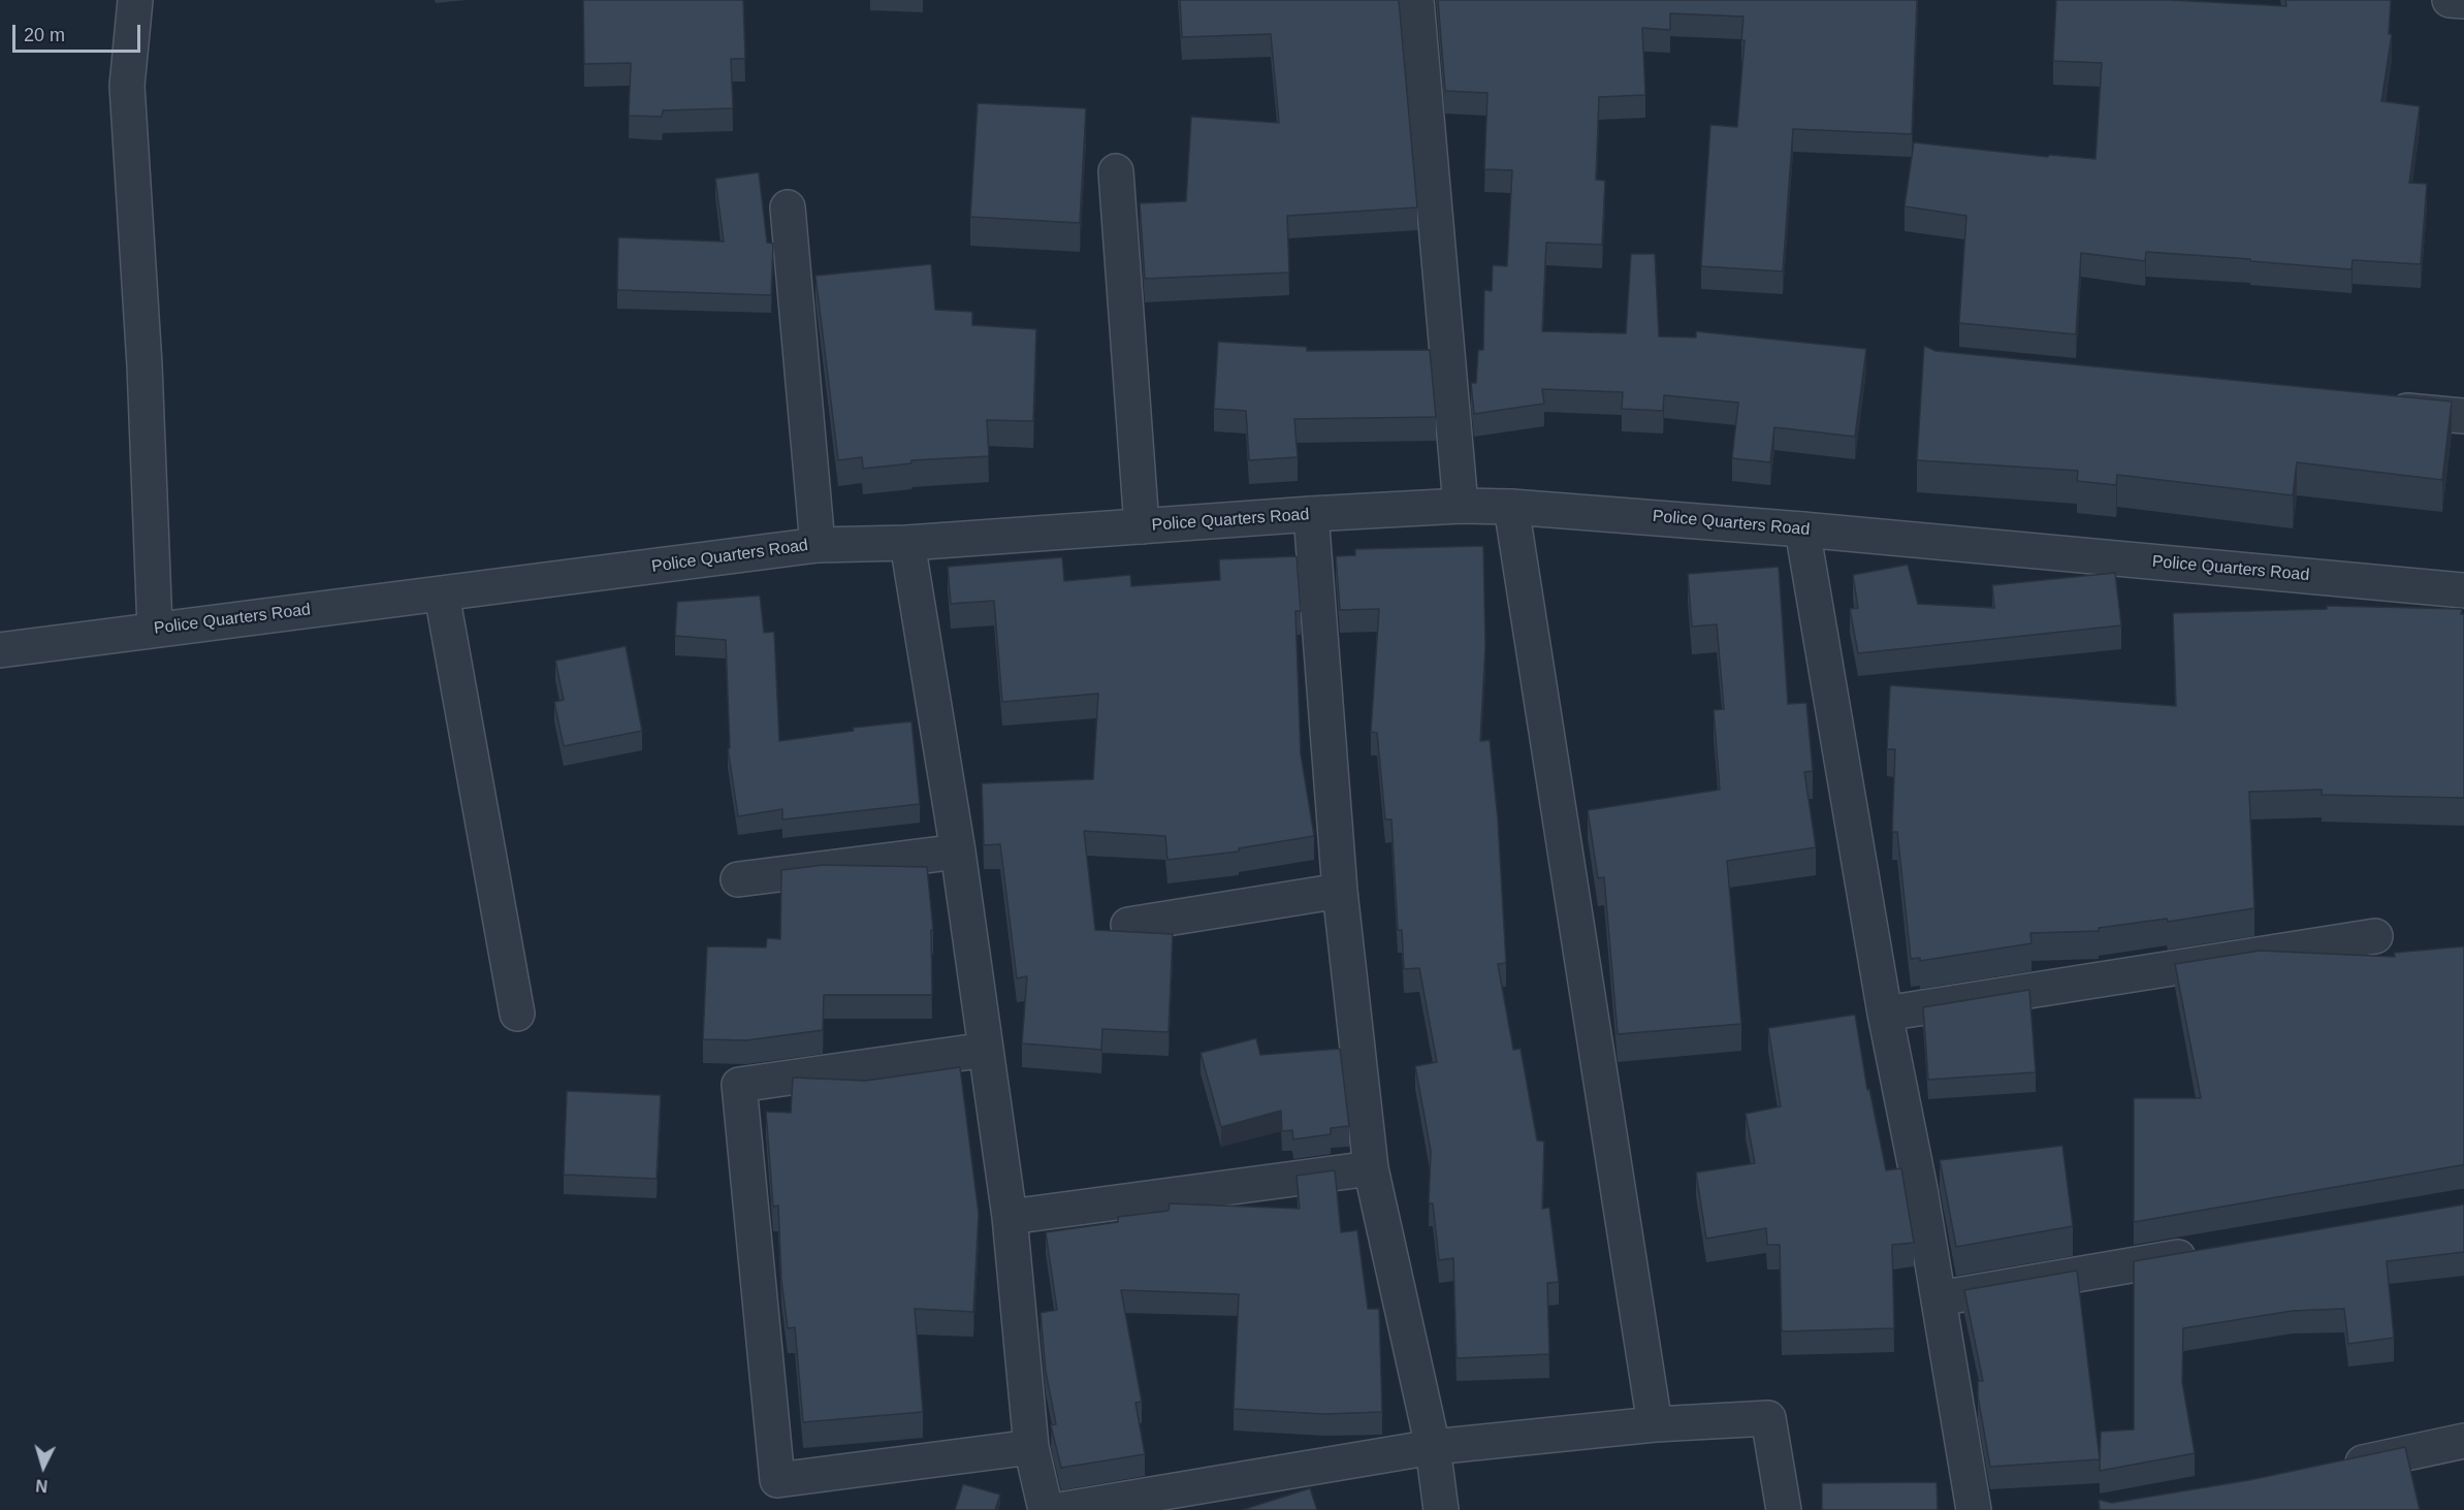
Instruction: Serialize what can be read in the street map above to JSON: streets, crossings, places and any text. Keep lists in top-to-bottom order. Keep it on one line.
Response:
{"streets":{"street":["Police Quarters Road"]},"scale_bar":"20 m","north":"bottom"}
